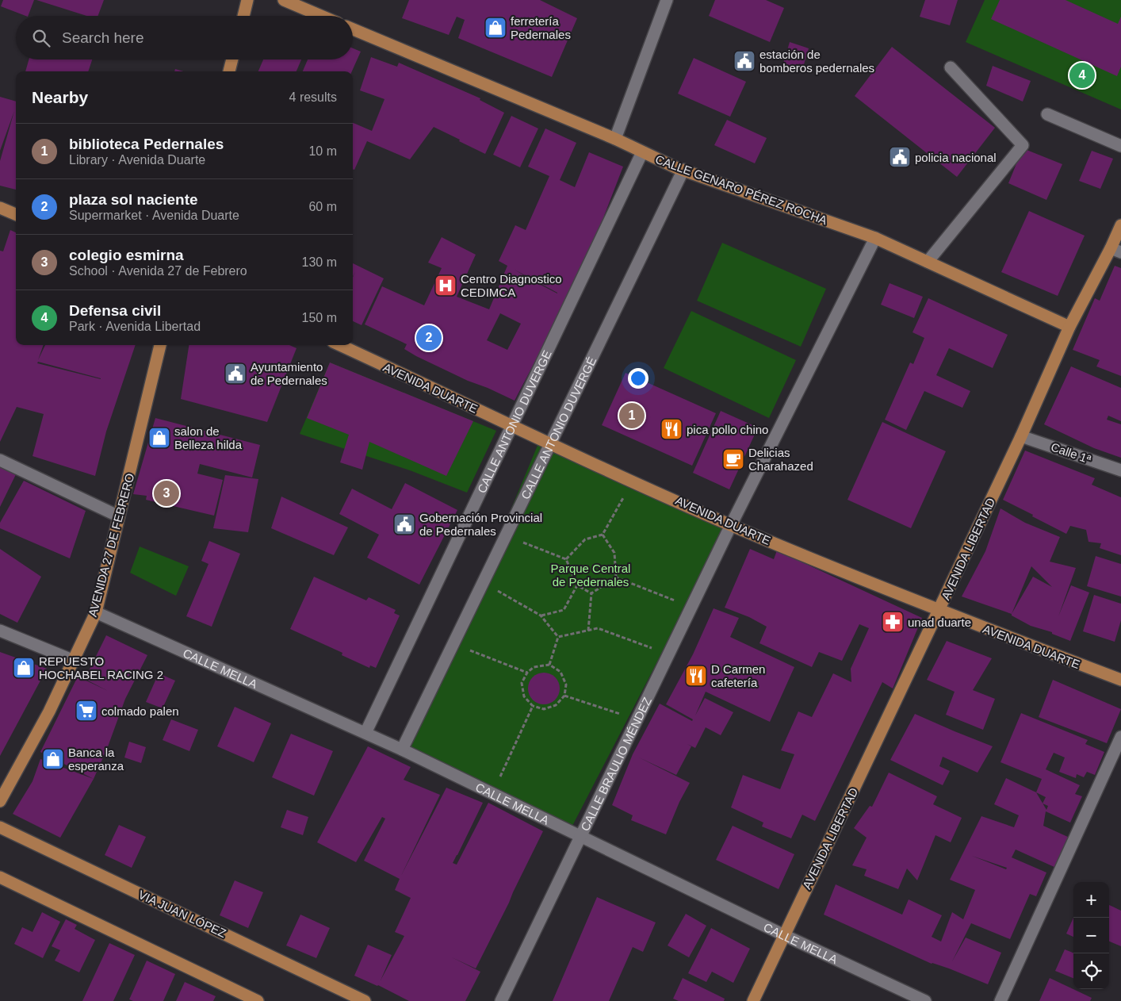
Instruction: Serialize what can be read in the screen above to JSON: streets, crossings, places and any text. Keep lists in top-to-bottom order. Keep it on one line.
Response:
{"streets":{"main road":["CALLE GENARO PÉREZ ROCHA","AVENIDA DUARTE","AVENIDA 27 DE FEBRERO","AVENIDA LIBERTAD","VIA JUAN LÓPEZ"],"street":["CALLE ANTONIO DUVERGE","CALLE ANTONIO DUVERGÉ","Calle 1ª","CALLE MELLA","CALLE BRAULIO MÉNDEZ"]},"crossings":[["CALLE GENARO PÉREZ ROCHA","CALLE ANTONIO DUVERGE"],["CALLE GENARO PÉREZ ROCHA","CALLE ANTONIO DUVERGÉ"],["CALLE GENARO PÉREZ ROCHA","AVENIDA LIBERTAD"],["CALLE GENARO PÉREZ ROCHA","CALLE BRAULIO MÉNDEZ"],["AVENIDA DUARTE","CALLE ANTONIO DUVERGE"],["AVENIDA DUARTE","CALLE ANTONIO DUVERGÉ"],["AVENIDA DUARTE","AVENIDA LIBERTAD"],["AVENIDA DUARTE","CALLE BRAULIO MÉNDEZ"],["CALLE ANTONIO DUVERGE","CALLE MELLA"],["CALLE ANTONIO DUVERGÉ","CALLE MELLA"],["Calle 1ª","AVENIDA LIBERTAD"],["AVENIDA 27 DE FEBRERO","CALLE MELLA"],["AVENIDA LIBERTAD","CALLE MELLA"],["CALLE MELLA","CALLE BRAULIO MÉNDEZ"]],"parks":["Parque Central de Pedernales"],"places":{"shop":["ferretería Pedernales","salon de Belleza hilda","REPUESTO HOCHABEL RACING 2","Banca la esperanza"],"public building":["estación de bomberos pedernales","policia nacional","Ayuntamiento de Pedernales","Gobernación Provincial de Pedernales"],"hospital":["Centro Diagnostico CEDIMCA"],"restaurant":["pica pollo chino","D Carmen cafetería"],"cafe":["Delicias Charahazed"],"pharmacy":["unad duarte"],"supermarket":["colmado palen"]},"page":{"search":"Search here","pins":["4","2","1","3"],"heading":["Nearby","4 results"],"list":[{"mark":"1","name":"biblioteca Pedernales","note":"Library · Avenida Duarte","value":"10 m"},{"mark":"2","name":"plaza sol naciente","note":"Supermarket · Avenida Duarte","value":"60 m"},{"mark":"3","name":"colegio esmirna","note":"School · Avenida 27 de Febrero","value":"130 m"},{"mark":"4","name":"Defensa civil","note":"Park · Avenida Libertad","value":"150 m"}],"map_buttons":["+","−"]}}
